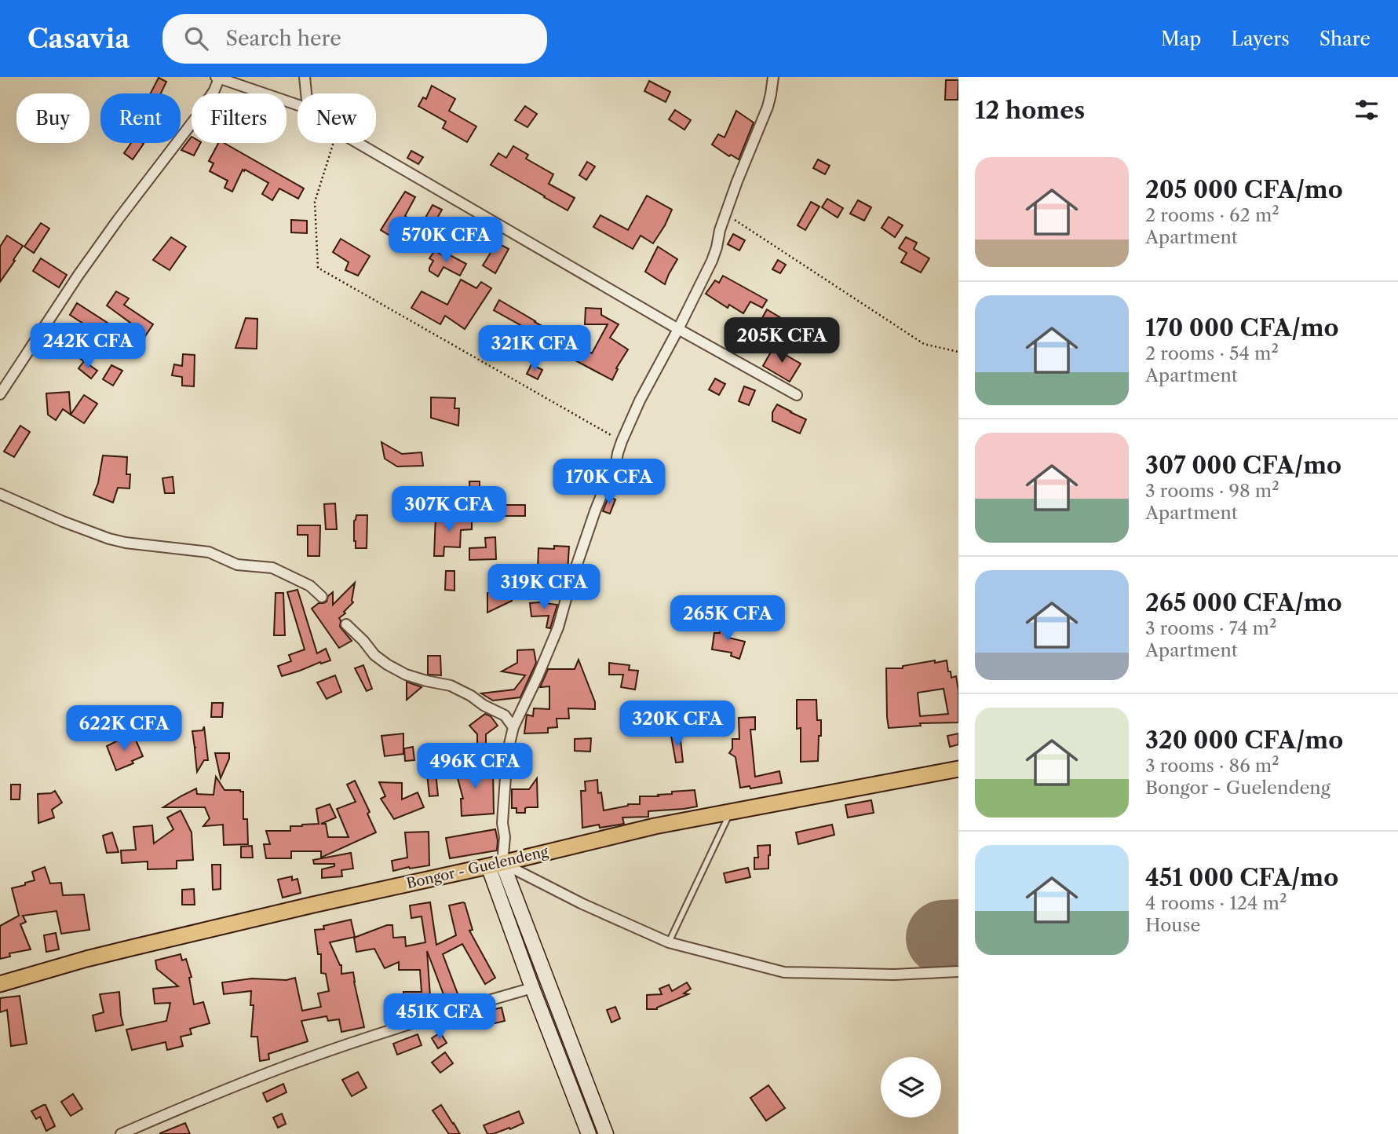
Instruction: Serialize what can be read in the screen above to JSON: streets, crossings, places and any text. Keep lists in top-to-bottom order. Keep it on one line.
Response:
{"streets":{"highway":["Bongor - Guelendeng"]},"page":{"header":"Casavia","search":"Search here","nav":["Map","Layers","Share"],"heading":"12 homes","chip":["Buy","Rent","Filters","New"],"list":[{"name":"205 000 CFA/mo","note":"2 rooms · 62 m² · Apartment"},{"name":"170 000 CFA/mo","note":"2 rooms · 54 m² · Apartment"},{"name":"307 000 CFA/mo","note":"3 rooms · 98 m² · Apartment"},{"name":"265 000 CFA/mo","note":"3 rooms · 74 m² · Apartment"},{"name":"320 000 CFA/mo","note":"3 rooms · 86 m² · Bongor - Guelendeng"},{"name":"451 000 CFA/mo","note":"4 rooms · 124 m² · House"}],"price":["570K CFA","205K CFA","242K CFA","321K CFA","170K CFA","307K CFA","319K CFA","265K CFA","320K CFA","622K CFA","496K CFA","451K CFA"]}}
